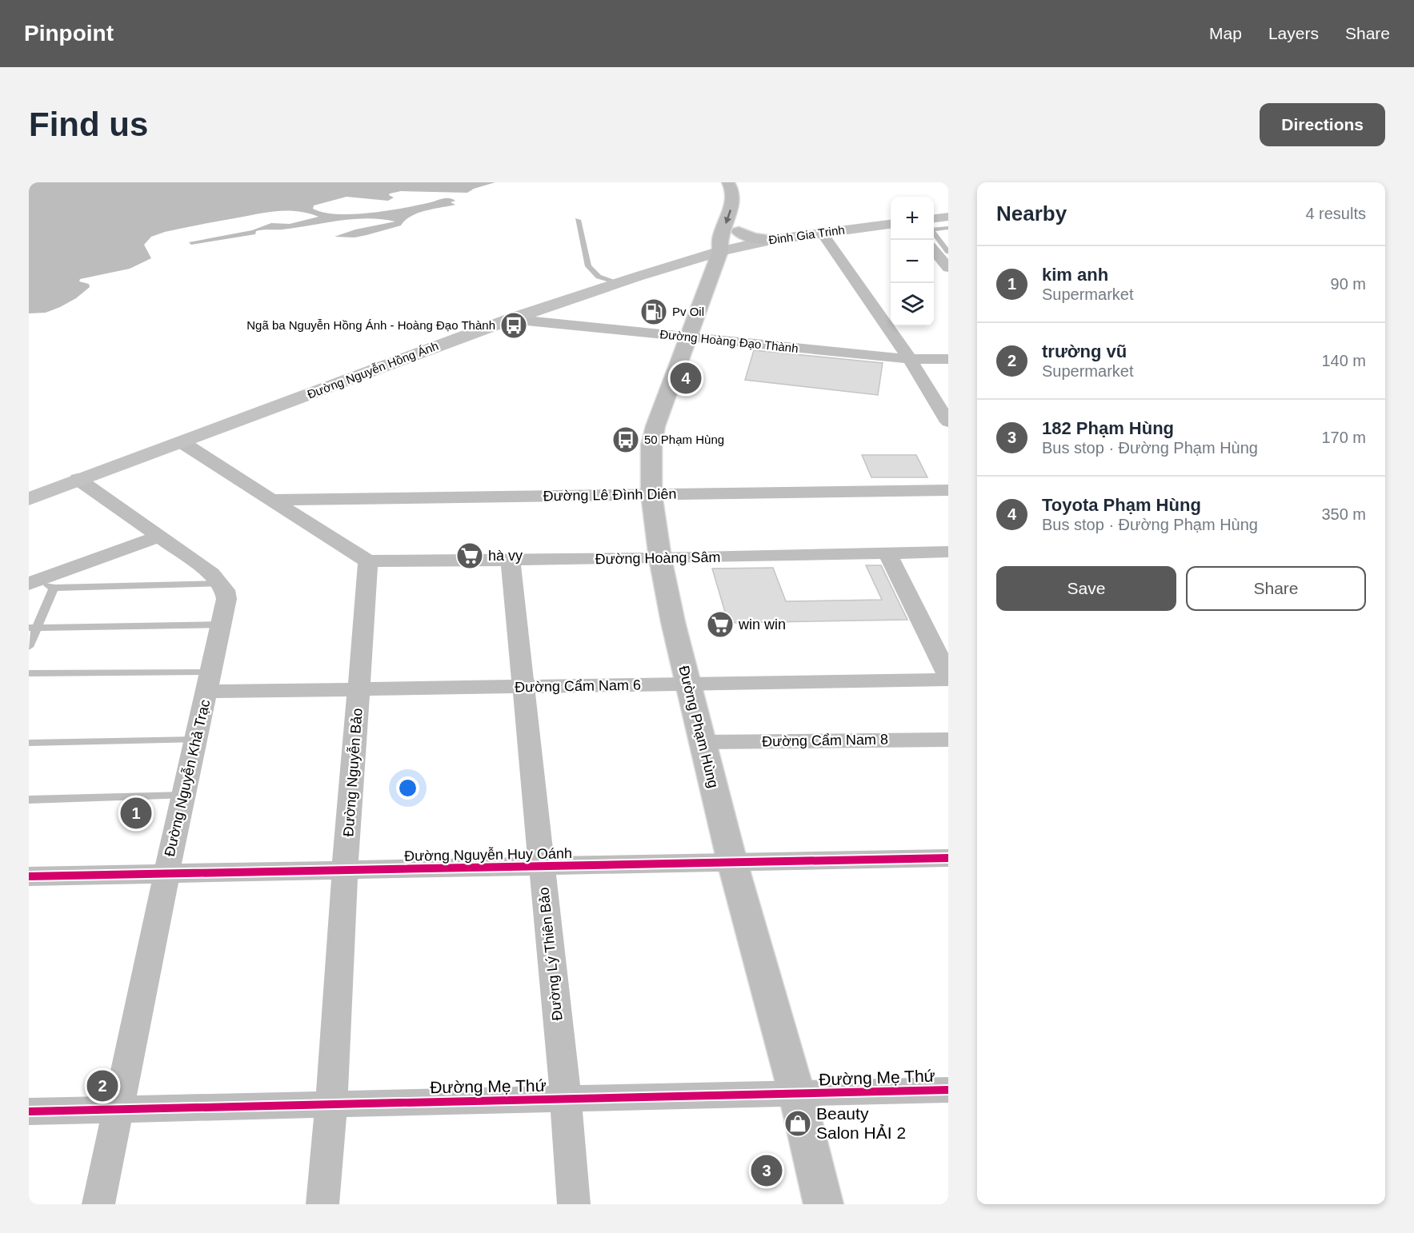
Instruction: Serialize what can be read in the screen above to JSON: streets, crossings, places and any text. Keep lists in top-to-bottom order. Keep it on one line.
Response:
{"streets":{"main road":["Đường Phạm Hùng"],"street":["Đinh Gia Trinh","Đường Hoàng Đạo Thành","Đường Nguyễn Hồng Ánh","Đường Lê Đình Diên","Đường Hoàng Sâm","Đường Cẩm Nam 6","Đường Cẩm Nam 8","Đường Nguyễn Bảo","Đường Nguyễn Khả Trạc","Đường Nguyễn Huy Oánh","Đường Lý Thiên Bảo","Đường Mẹ Thứ"]},"crossings":[["Đinh Gia Trinh","Đường Nguyễn Hồng Ánh"],["Đinh Gia Trinh","Đường Phạm Hùng"],["Đường Hoàng Đạo Thành","Đường Nguyễn Hồng Ánh"],["Đường Hoàng Đạo Thành","Đường Phạm Hùng"],["Đường Nguyễn Hồng Ánh","Đường Phạm Hùng"],["Đường Lê Đình Diên","Đường Phạm Hùng"],["Đường Hoàng Sâm","Đường Phạm Hùng"],["Đường Hoàng Sâm","Đường Nguyễn Bảo"],["Đường Hoàng Sâm","Đường Lý Thiên Bảo"],["Đường Cẩm Nam 6","Đường Phạm Hùng"],["Đường Cẩm Nam 6","Đường Nguyễn Bảo"],["Đường Cẩm Nam 6","Đường Nguyễn Khả Trạc"],["Đường Cẩm Nam 6","Đường Lý Thiên Bảo"],["Đường Phạm Hùng","Đường Cẩm Nam 8"],["Đường Phạm Hùng","Đường Nguyễn Huy Oánh"],["Đường Phạm Hùng","Đường Mẹ Thứ"],["Đường Nguyễn Bảo","Đường Nguyễn Huy Oánh"],["Đường Nguyễn Bảo","Đường Mẹ Thứ"],["Đường Nguyễn Khả Trạc","Đường Nguyễn Huy Oánh"],["Đường Nguyễn Khả Trạc","Đường Mẹ Thứ"],["Đường Nguyễn Huy Oánh","Đường Lý Thiên Bảo"],["Đường Lý Thiên Bảo","Đường Mẹ Thứ"]],"places":{"fuel station":["Pv Oil"],"bus stop":["Ngã ba Nguyễn Hồng Ánh - Hoàng Đạo Thành","50 Phạm Hùng"],"supermarket":["hà vy","win win"],"shop":["Beauty Salon HẢI 2"]},"page":{"header":"Pinpoint","nav":["Map","Layers","Share"],"buttons":["Directions",["Save","Share"]],"title":"Find us","heading":["Nearby","4 results"],"map_buttons":["+","−"],"list":[{"mark":"1","name":"kim anh","note":"Supermarket","value":"90 m"},{"mark":"2","name":"trường vũ","note":"Supermarket","value":"140 m"},{"mark":"3","name":"182 Phạm Hùng","note":"Bus stop · Đường Phạm Hùng","value":"170 m"},{"mark":"4","name":"Toyota Phạm Hùng","note":"Bus stop · Đường Phạm Hùng","value":"350 m"}],"pins":["4","1","2","3"]}}
